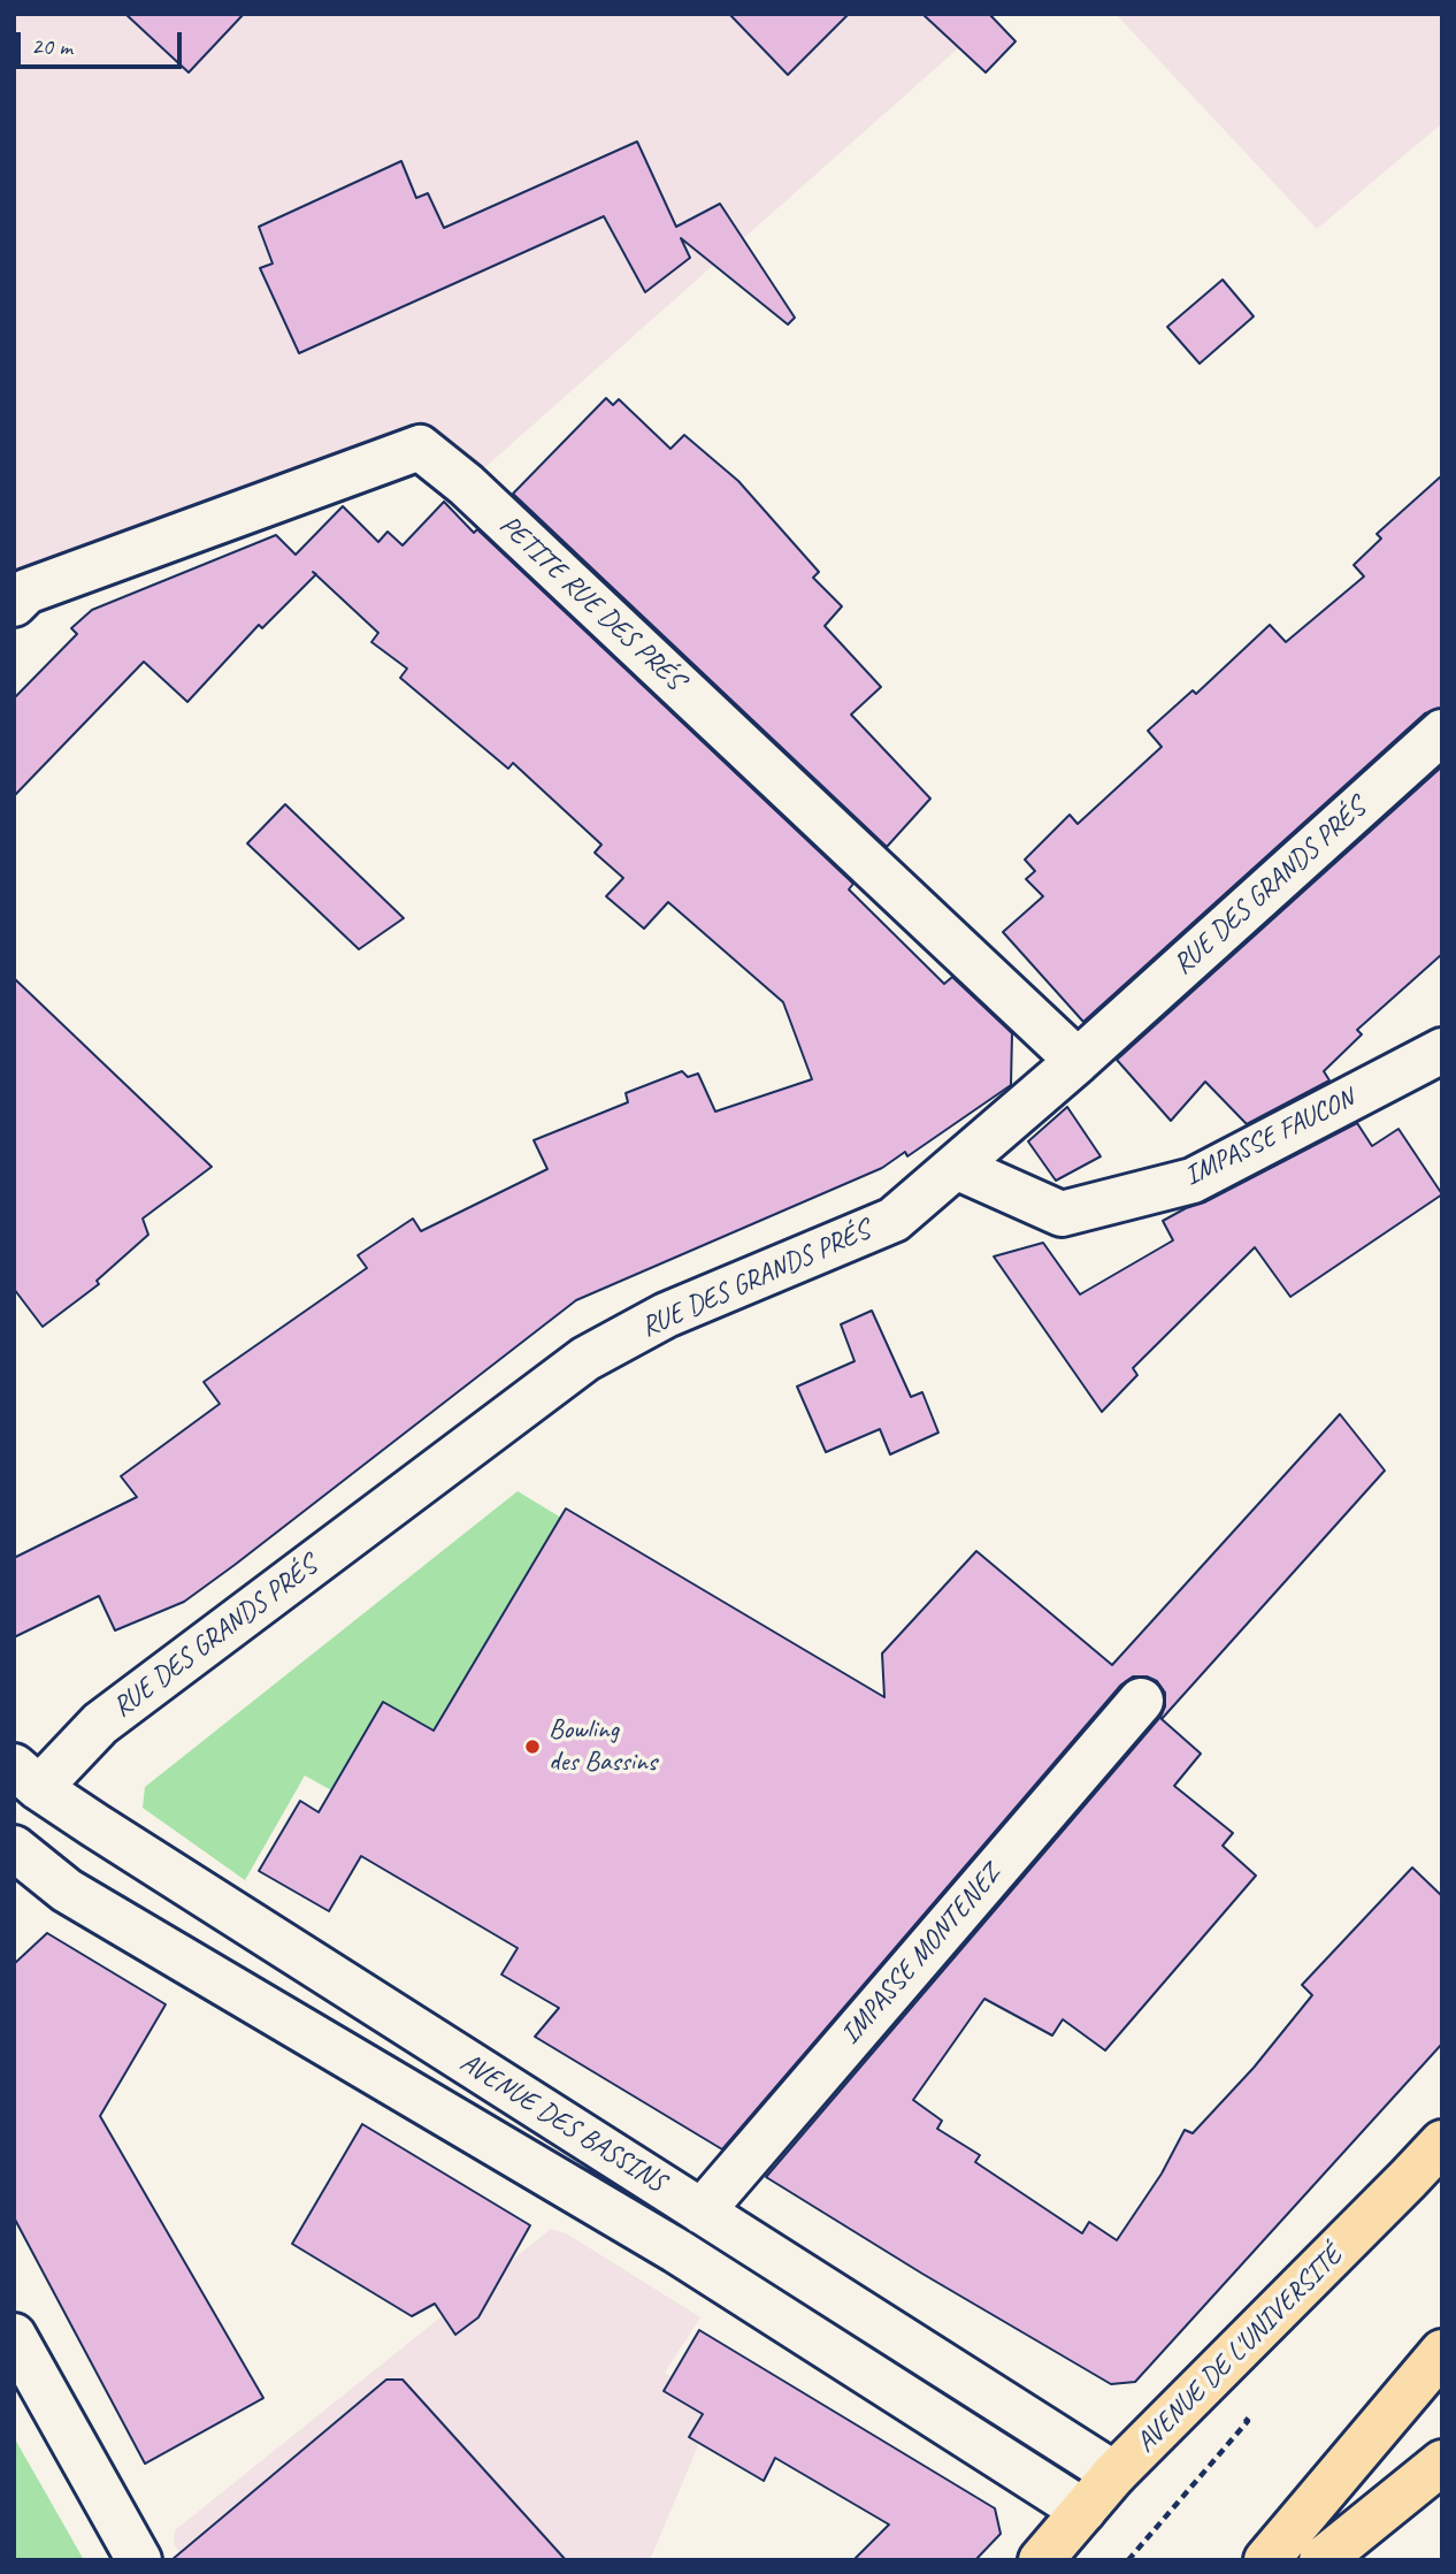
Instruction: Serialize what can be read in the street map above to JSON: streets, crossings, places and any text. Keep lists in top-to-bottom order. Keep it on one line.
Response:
{"streets":{"main road":["AVENUE DE L'UNIVERSITÉ"],"street":["PETITE RUE DES PRÉS","RUE DES GRANDS PRÉS","IMPASSE FAUCON","IMPASSE MONTENEZ","AVENUE DES BASSINS"]},"crossings":[["PETITE RUE DES PRÉS","RUE DES GRANDS PRÉS"],["RUE DES GRANDS PRÉS","IMPASSE FAUCON"],["RUE DES GRANDS PRÉS","AVENUE DES BASSINS"],["IMPASSE MONTENEZ","AVENUE DES BASSINS"],["AVENUE DES BASSINS","AVENUE DE L'UNIVERSITÉ"]],"places":["Bowling des Bassins"],"scale_bar":"20 m"}
